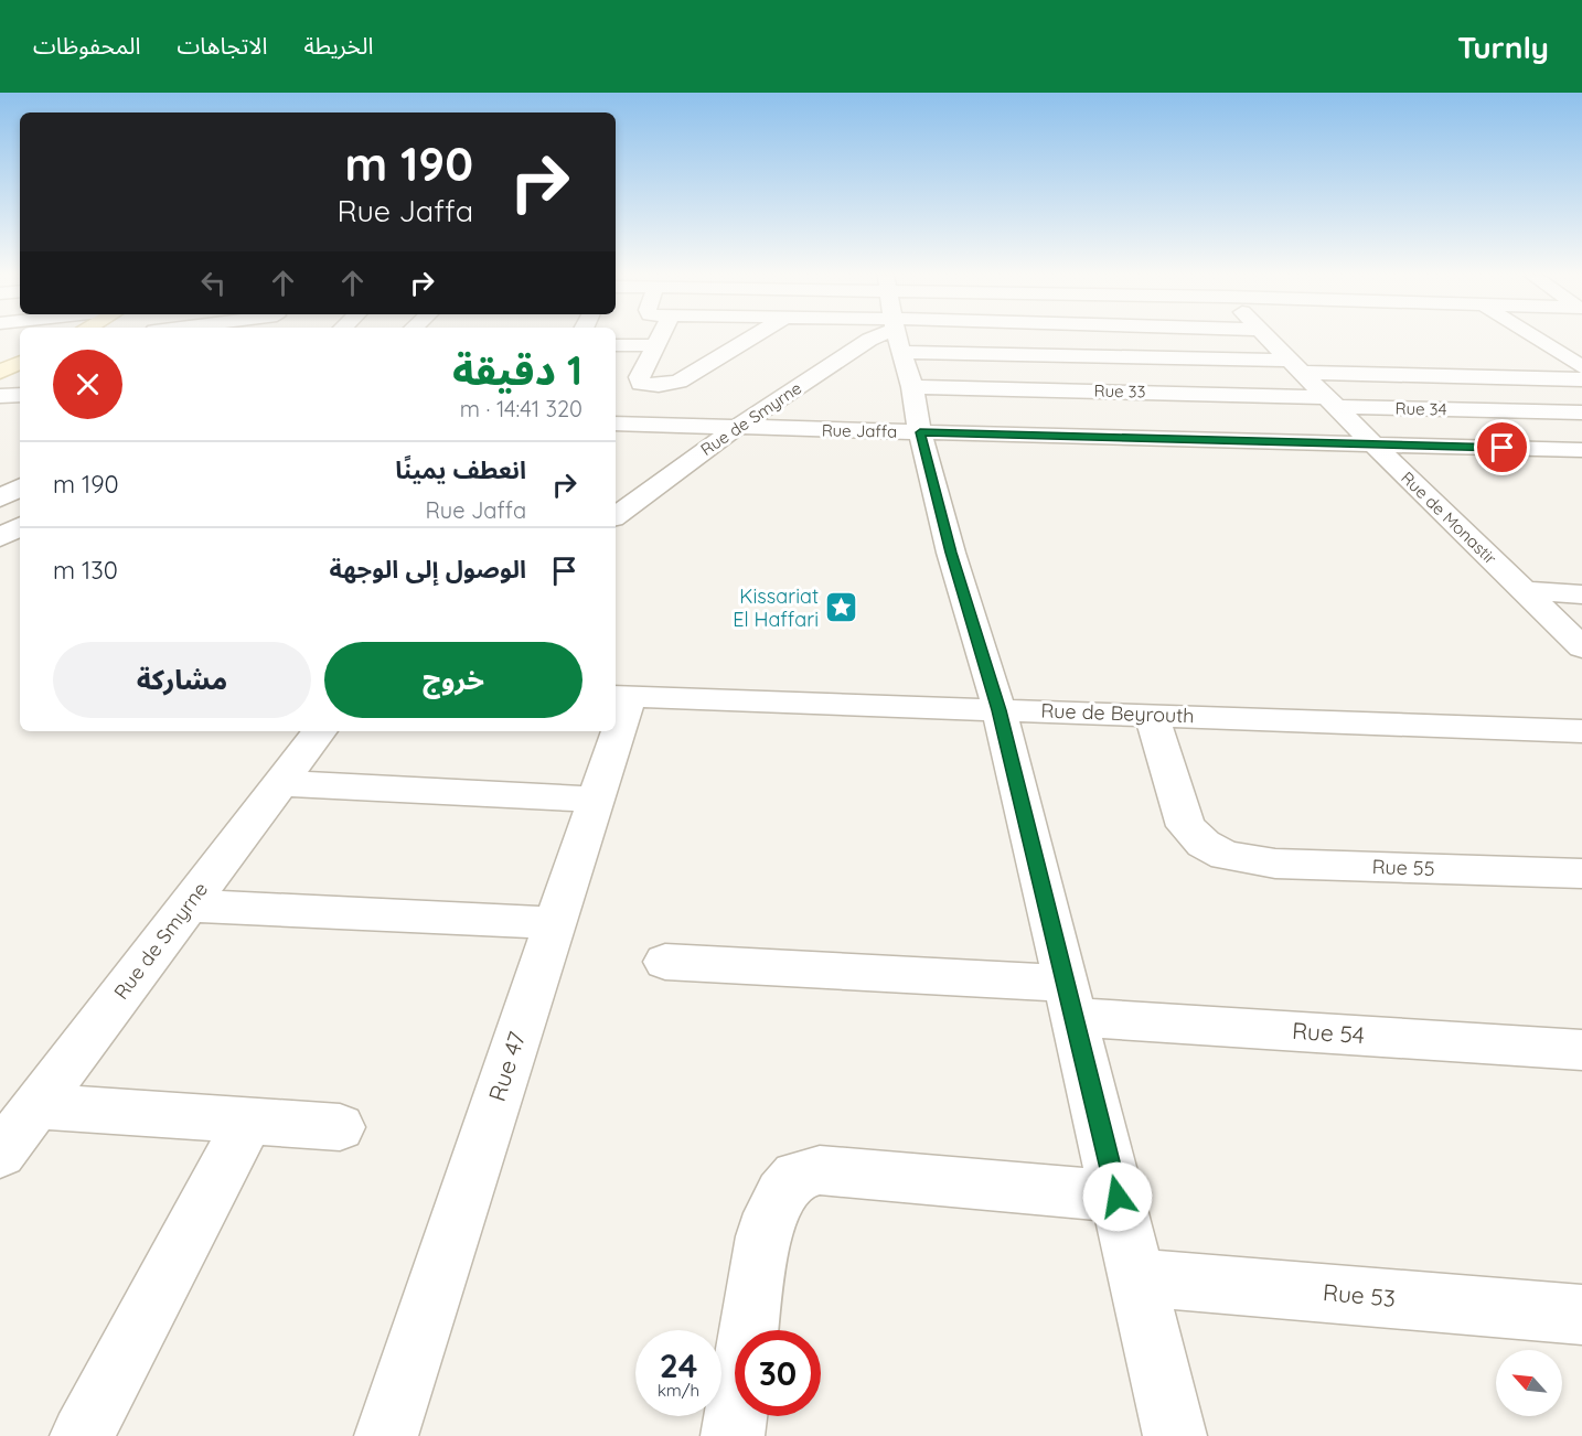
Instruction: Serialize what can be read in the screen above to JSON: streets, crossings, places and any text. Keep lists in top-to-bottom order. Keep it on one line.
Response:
{"streets":{"street":["Rue 33","Rue 34","Rue de Smyrne","Rue Jaffa","Rue de Monastir","Rue de Beyrouth","Rue 55","Rue 54","Rue 47","Rue 53"]},"crossings":[["Rue 33","Rue 34"],["Rue 33","Rue de Monastir"],["Rue 34","Rue de Monastir"],["Rue de Smyrne","Rue Jaffa"],["Rue Jaffa","Rue de Monastir"],["Rue de Beyrouth","Rue 55"],["Rue de Beyrouth","Rue 47"]],"places":{"place":["Kissariat El Haffari"]},"north":"top left","page":{"header":"Turnly","nav":["الخريطة","الاتجاهات","المحفوظات"],"turn":["190 m","Rue Jaffa"],"heading":["1 دقيقة","320 m · 14:41"],"list":[{"name":"انعطف يمينًا","note":"Rue Jaffa","value":"190 m"},{"name":"الوصول إلى الوجهة","value":"130 m"}],"buttons":["خروج","مشاركة"],"speed":"24 km/h","limit":"30"}}
